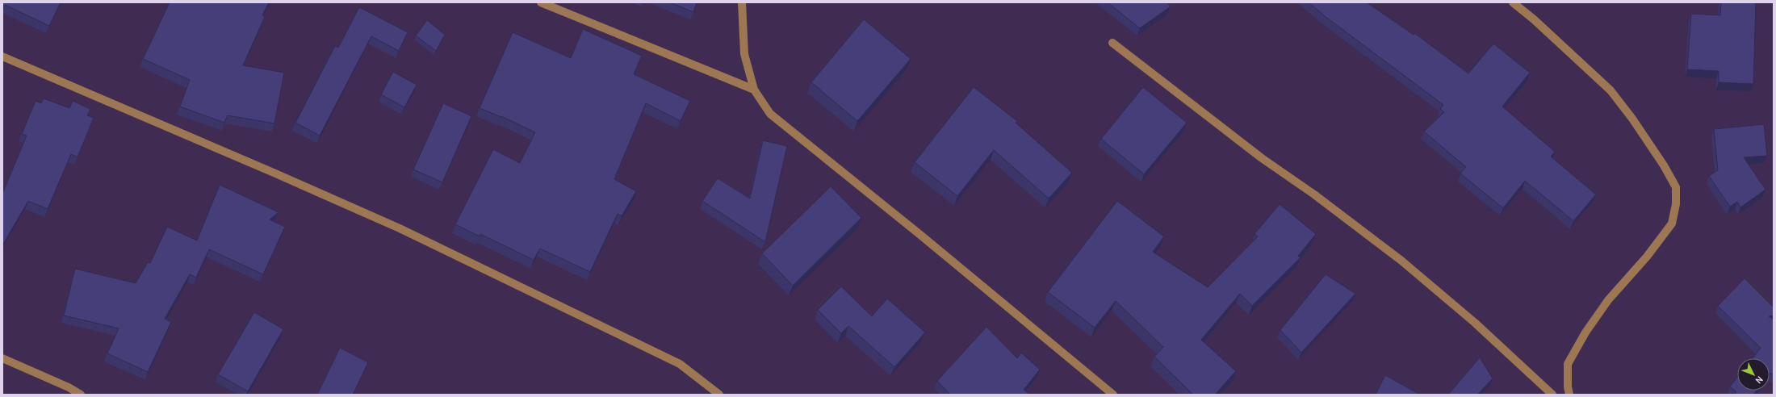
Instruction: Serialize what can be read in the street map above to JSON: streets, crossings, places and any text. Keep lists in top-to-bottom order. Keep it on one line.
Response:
{"north":"bottom right"}
